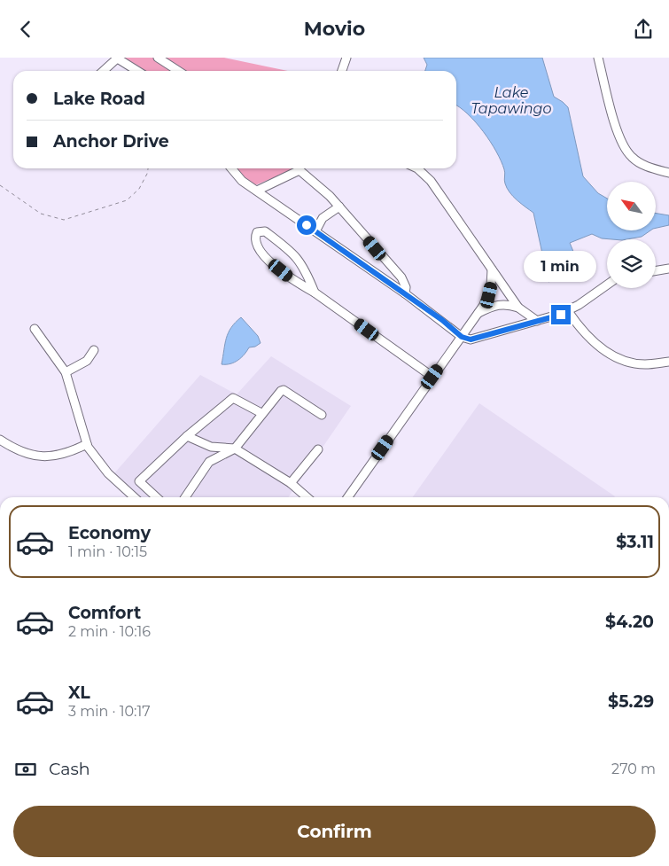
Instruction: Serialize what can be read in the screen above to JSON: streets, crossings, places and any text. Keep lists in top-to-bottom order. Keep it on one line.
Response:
{"water":["Lake Tapawingo"],"north":"top left","page":{"header":"Movio","banner":["Lake Road","Anchor Drive"],"bubble":"1 min","list":[{"name":"Economy","note":"1 min · 10:15","value":"$3.11"},{"name":"Comfort","note":"2 min · 10:16","value":"$4.20"},{"name":"XL","note":"3 min · 10:17","value":"$5.29"}],"pay":["Cash","270 m"],"buttons":"Confirm"}}
